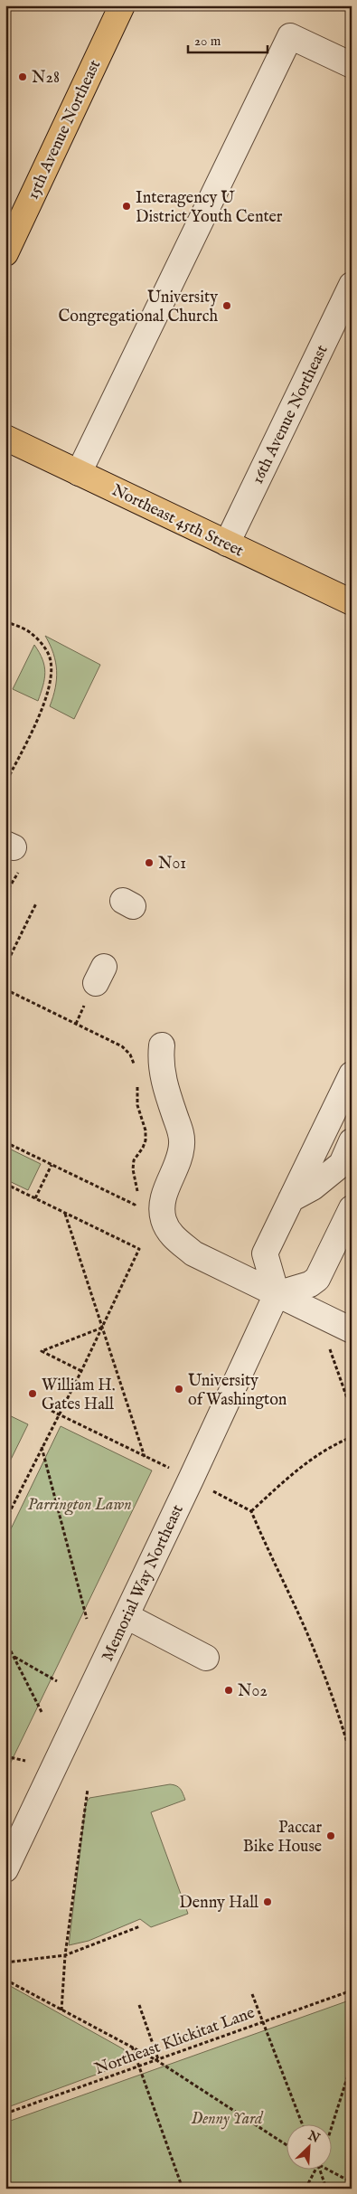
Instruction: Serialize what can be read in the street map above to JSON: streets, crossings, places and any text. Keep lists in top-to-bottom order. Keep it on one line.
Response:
{"streets":{"main road":["15th Avenue Northeast","Northeast 45th Street"],"street":["16th Avenue Northeast","Memorial Way Northeast"],"path":["Northeast Klickitat Lane"]},"crossings":[["16th Avenue Northeast","Northeast 45th Street"]],"parks":["Parrington Lawn","Denny Yard"],"places":["N28","Interagency U District Youth Center","University Congregational Church","N01","University of Washington","William H. Gates Hall","N02","Paccar Bike House","Denny Hall"],"scale_bar":"20 m","north":"top right"}
